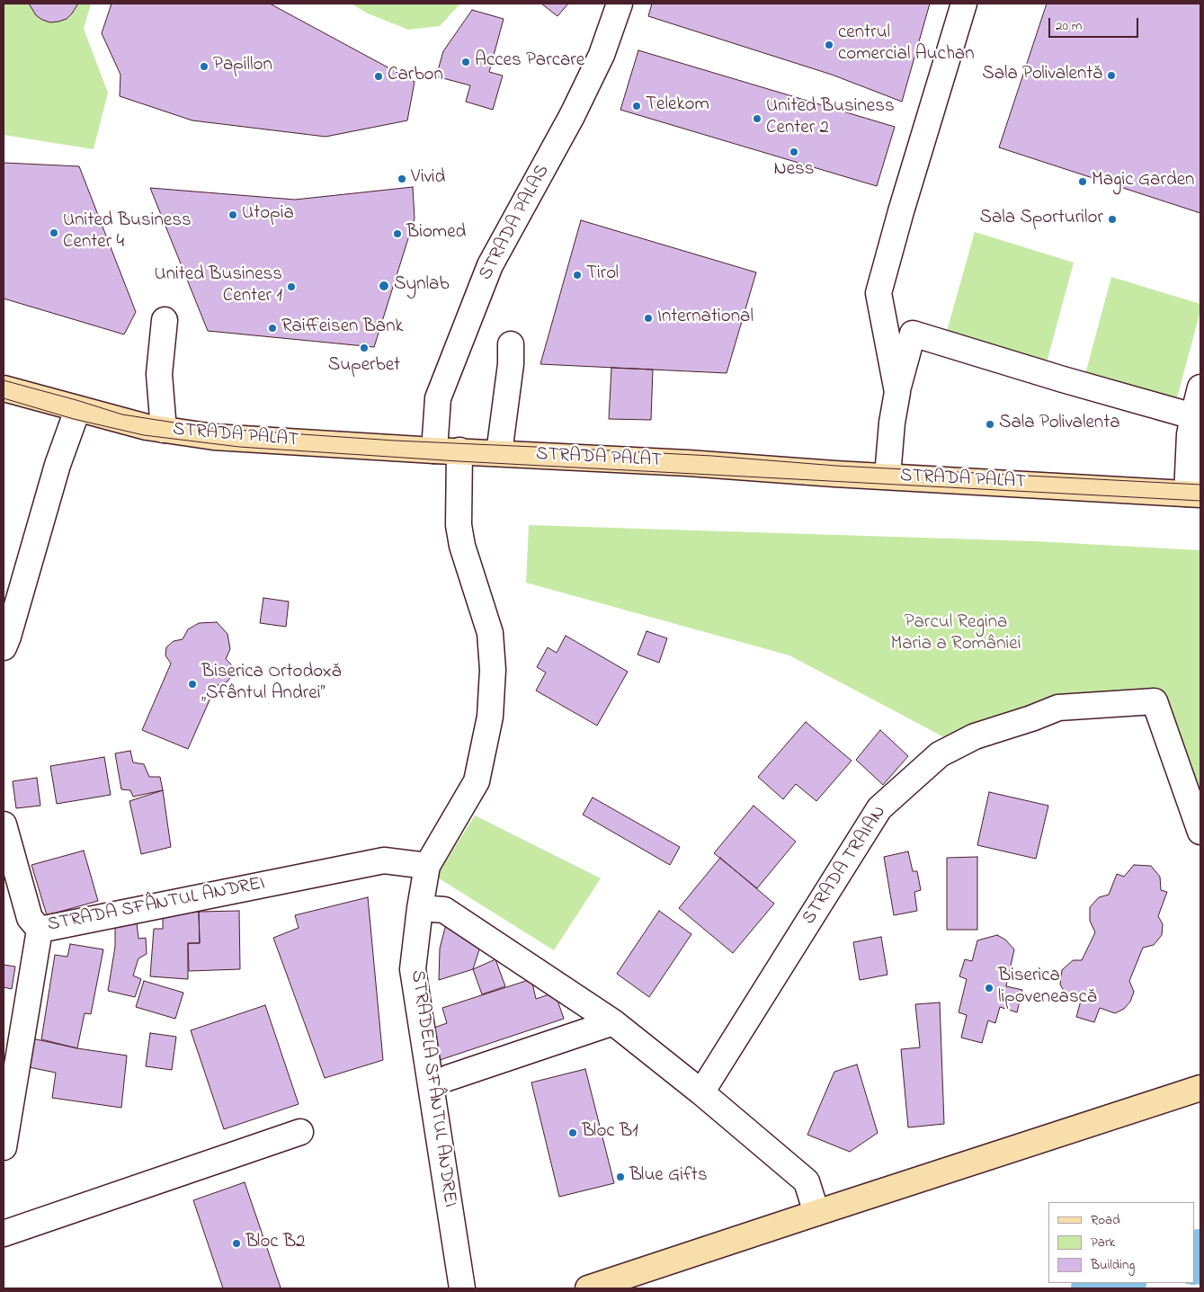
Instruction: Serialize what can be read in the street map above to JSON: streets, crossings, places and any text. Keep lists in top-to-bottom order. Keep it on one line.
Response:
{"streets":{"main road":["STRADA PALAT"],"street":["STRADA PALAS","STRADA TRAIAN","STRADA SFÂNTUL ANDREI","STRADELA SFÂNTUL ANDREI"]},"crossings":[["STRADA PALAS","STRADA PALAT"],["STRADA PALAT","STRADELA SFÂNTUL ANDREI"],["STRADA SFÂNTUL ANDREI","STRADELA SFÂNTUL ANDREI"]],"parks":["Parcul Regina Maria a României"],"places":["centrul comercial Auchan","Acces Parcare","Papillon","Sala Polivalentă","Carbon","Telekom","United Business Center 2","Ness","Vivid","Magic Garden","Utopia","Sala Sporturilor","United Business Center 4","Biomed","Tirol","Synlab","United Business Center 1","International","Raiffeisen Bank","Superbet","Sala Polivalenta","Biserica Ortodoxă „Sfântul Andrei”","Biserica lipovenească","Bloc B1","Blue Gifts","Bloc B2"],"legend":["Road","Park","Building"],"scale_bar":"20 m"}
